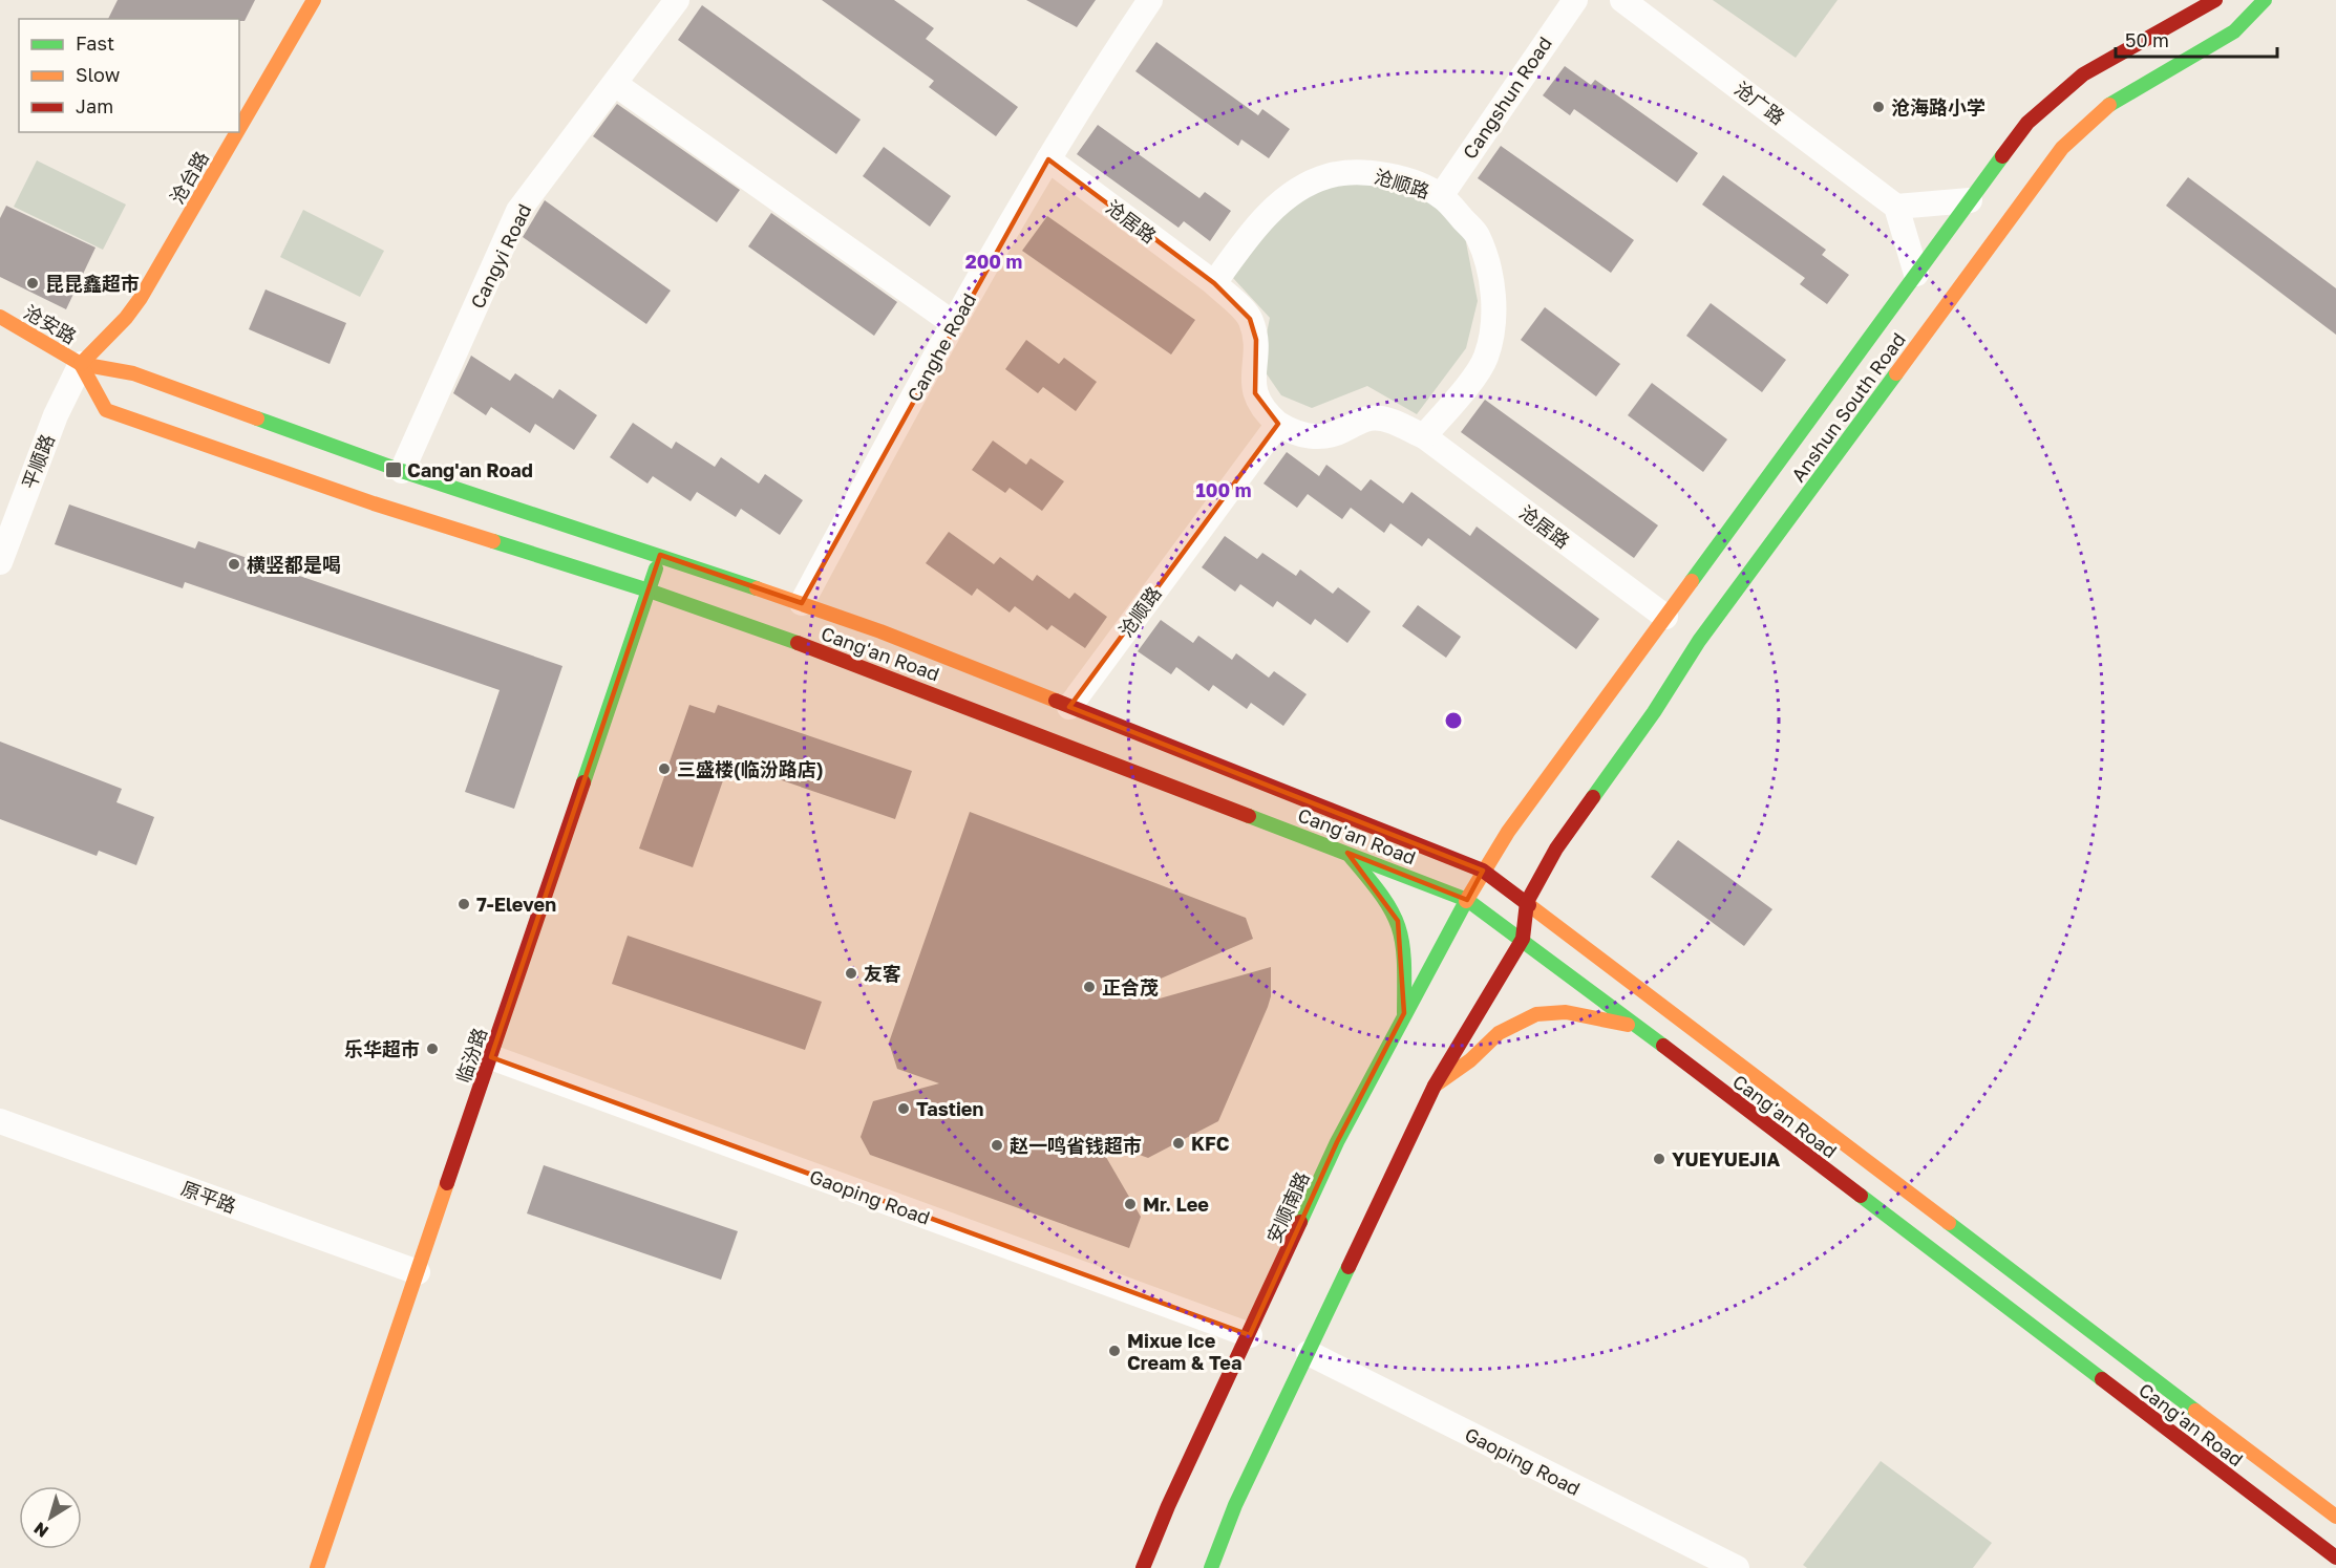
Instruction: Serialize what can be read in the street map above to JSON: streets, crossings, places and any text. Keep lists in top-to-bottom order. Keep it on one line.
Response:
{"streets":{"street":["Cangshun Road","沧广路","沧台路","沧顺路","沧居路","Cangyi Road","沧安路","Canghe Road","Anshun South Road","平顺路","Cang'an Road","临汾路","原平路","Gaoping Road","安顺南路"]},"crossings":[["Cangshun Road","沧顺路"],["沧台路","沧安路"],["沧台路","平顺路"],["沧台路","Cang'an Road"],["沧顺路","沧居路"],["沧顺路","Cang'an Road"],["沧居路","Canghe Road"],["沧居路","Anshun South Road"],["Cangyi Road","Cang'an Road"],["沧安路","平顺路"],["沧安路","Cang'an Road"],["Canghe Road","Cang'an Road"],["Anshun South Road","Cang'an Road"],["Anshun South Road","安顺南路"],["平顺路","Cang'an Road"],["Cang'an Road","临汾路"],["Cang'an Road","安顺南路"],["临汾路","原平路"],["临汾路","Gaoping Road"],["Gaoping Road","安顺南路"]],"places":{"other":["沧海路小学","昆昆鑫超市","横竖都是喝","三盛楼(临汾路店)","7-Eleven","友客","正合茂","乐华超市","Tastien","KFC","赵一鸣省钱超市","YUEYUEJIA","Mr. Lee","Mixue Ice Cream & Tea"],"transit":["Cang'an Road"]},"legend":["Fast","Slow","Jam"],"scale_bar":"50 m","north":"bottom left","rings":["200 m","100 m"]}
